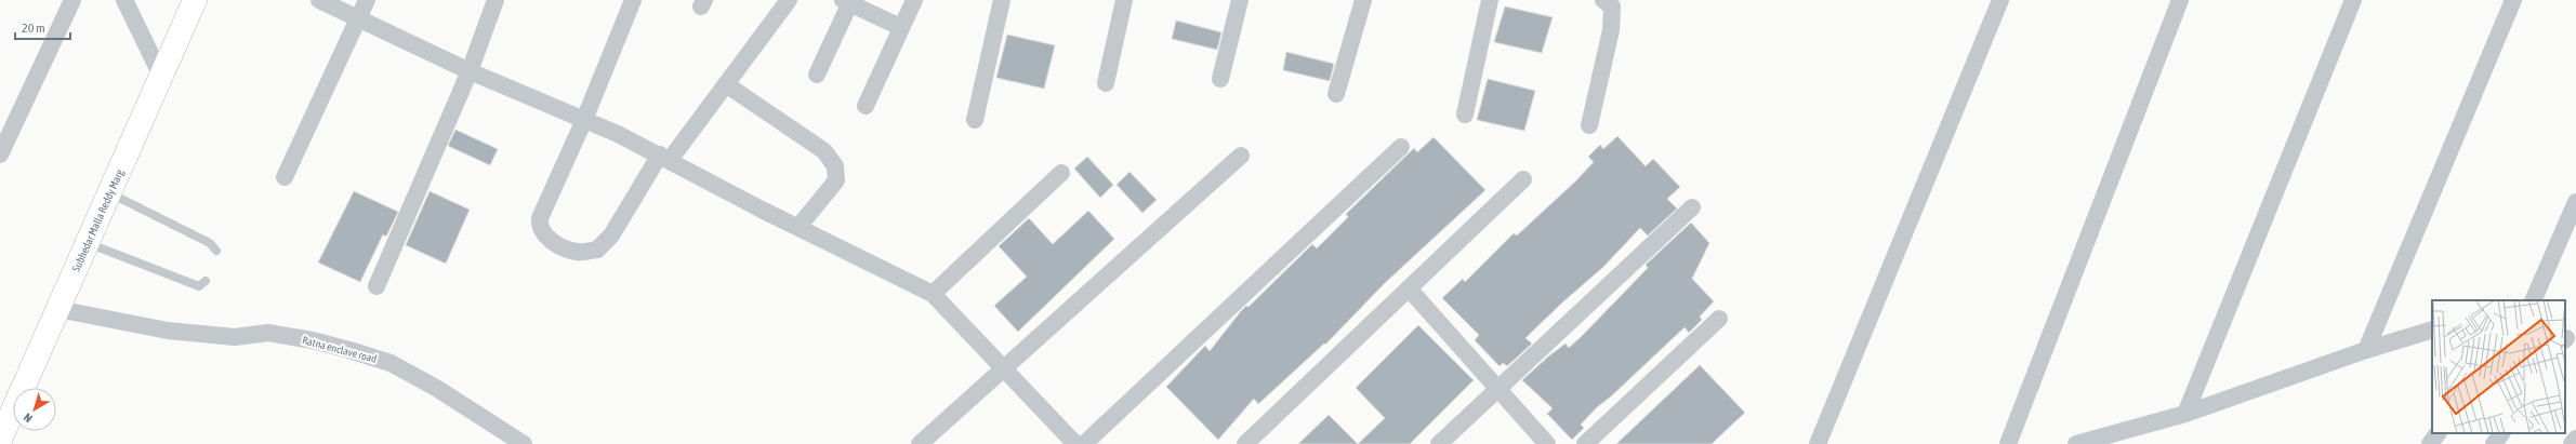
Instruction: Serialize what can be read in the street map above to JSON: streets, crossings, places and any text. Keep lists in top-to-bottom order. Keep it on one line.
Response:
{"streets":{"main road":["Subhedar Malla Reddy Marg"],"street":["Ratna enclave road"]},"crossings":[["Subhedar Malla Reddy Marg","Ratna enclave road"]],"scale_bar":"20 m","north":"bottom left"}
